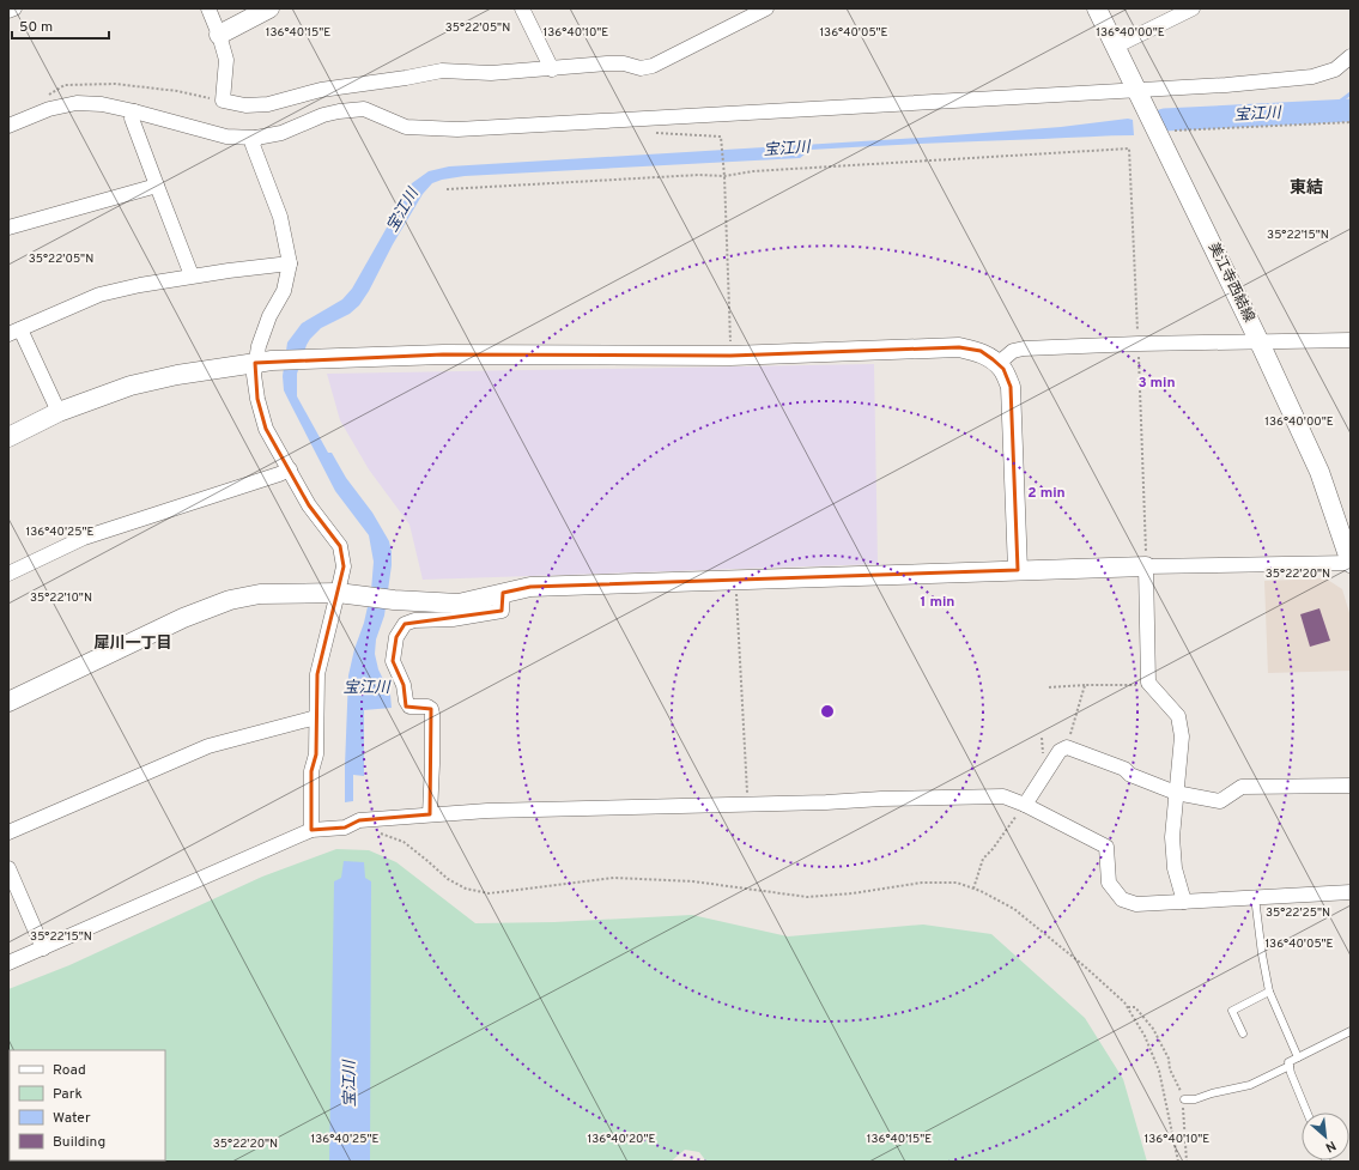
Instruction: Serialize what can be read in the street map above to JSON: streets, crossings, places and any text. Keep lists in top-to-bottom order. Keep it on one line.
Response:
{"streets":{"street":["美江寺西結線"]},"districts":["東結","犀川一丁目"],"water":["宝江川"],"legend":["Road","Park","Water","Building"],"scale_bar":"50 m","north":"bottom right","coordinates":["35°22'05\"N","136°40'05\"E","136°40'00\"E","136°40'15\"E","136°40'10\"E","35°22'15\"N","136°40'25\"E","35°22'20\"N","35°22'10\"N","35°22'25\"N","136°40'20\"E"],"rings":["3 min","2 min","1 min"]}
